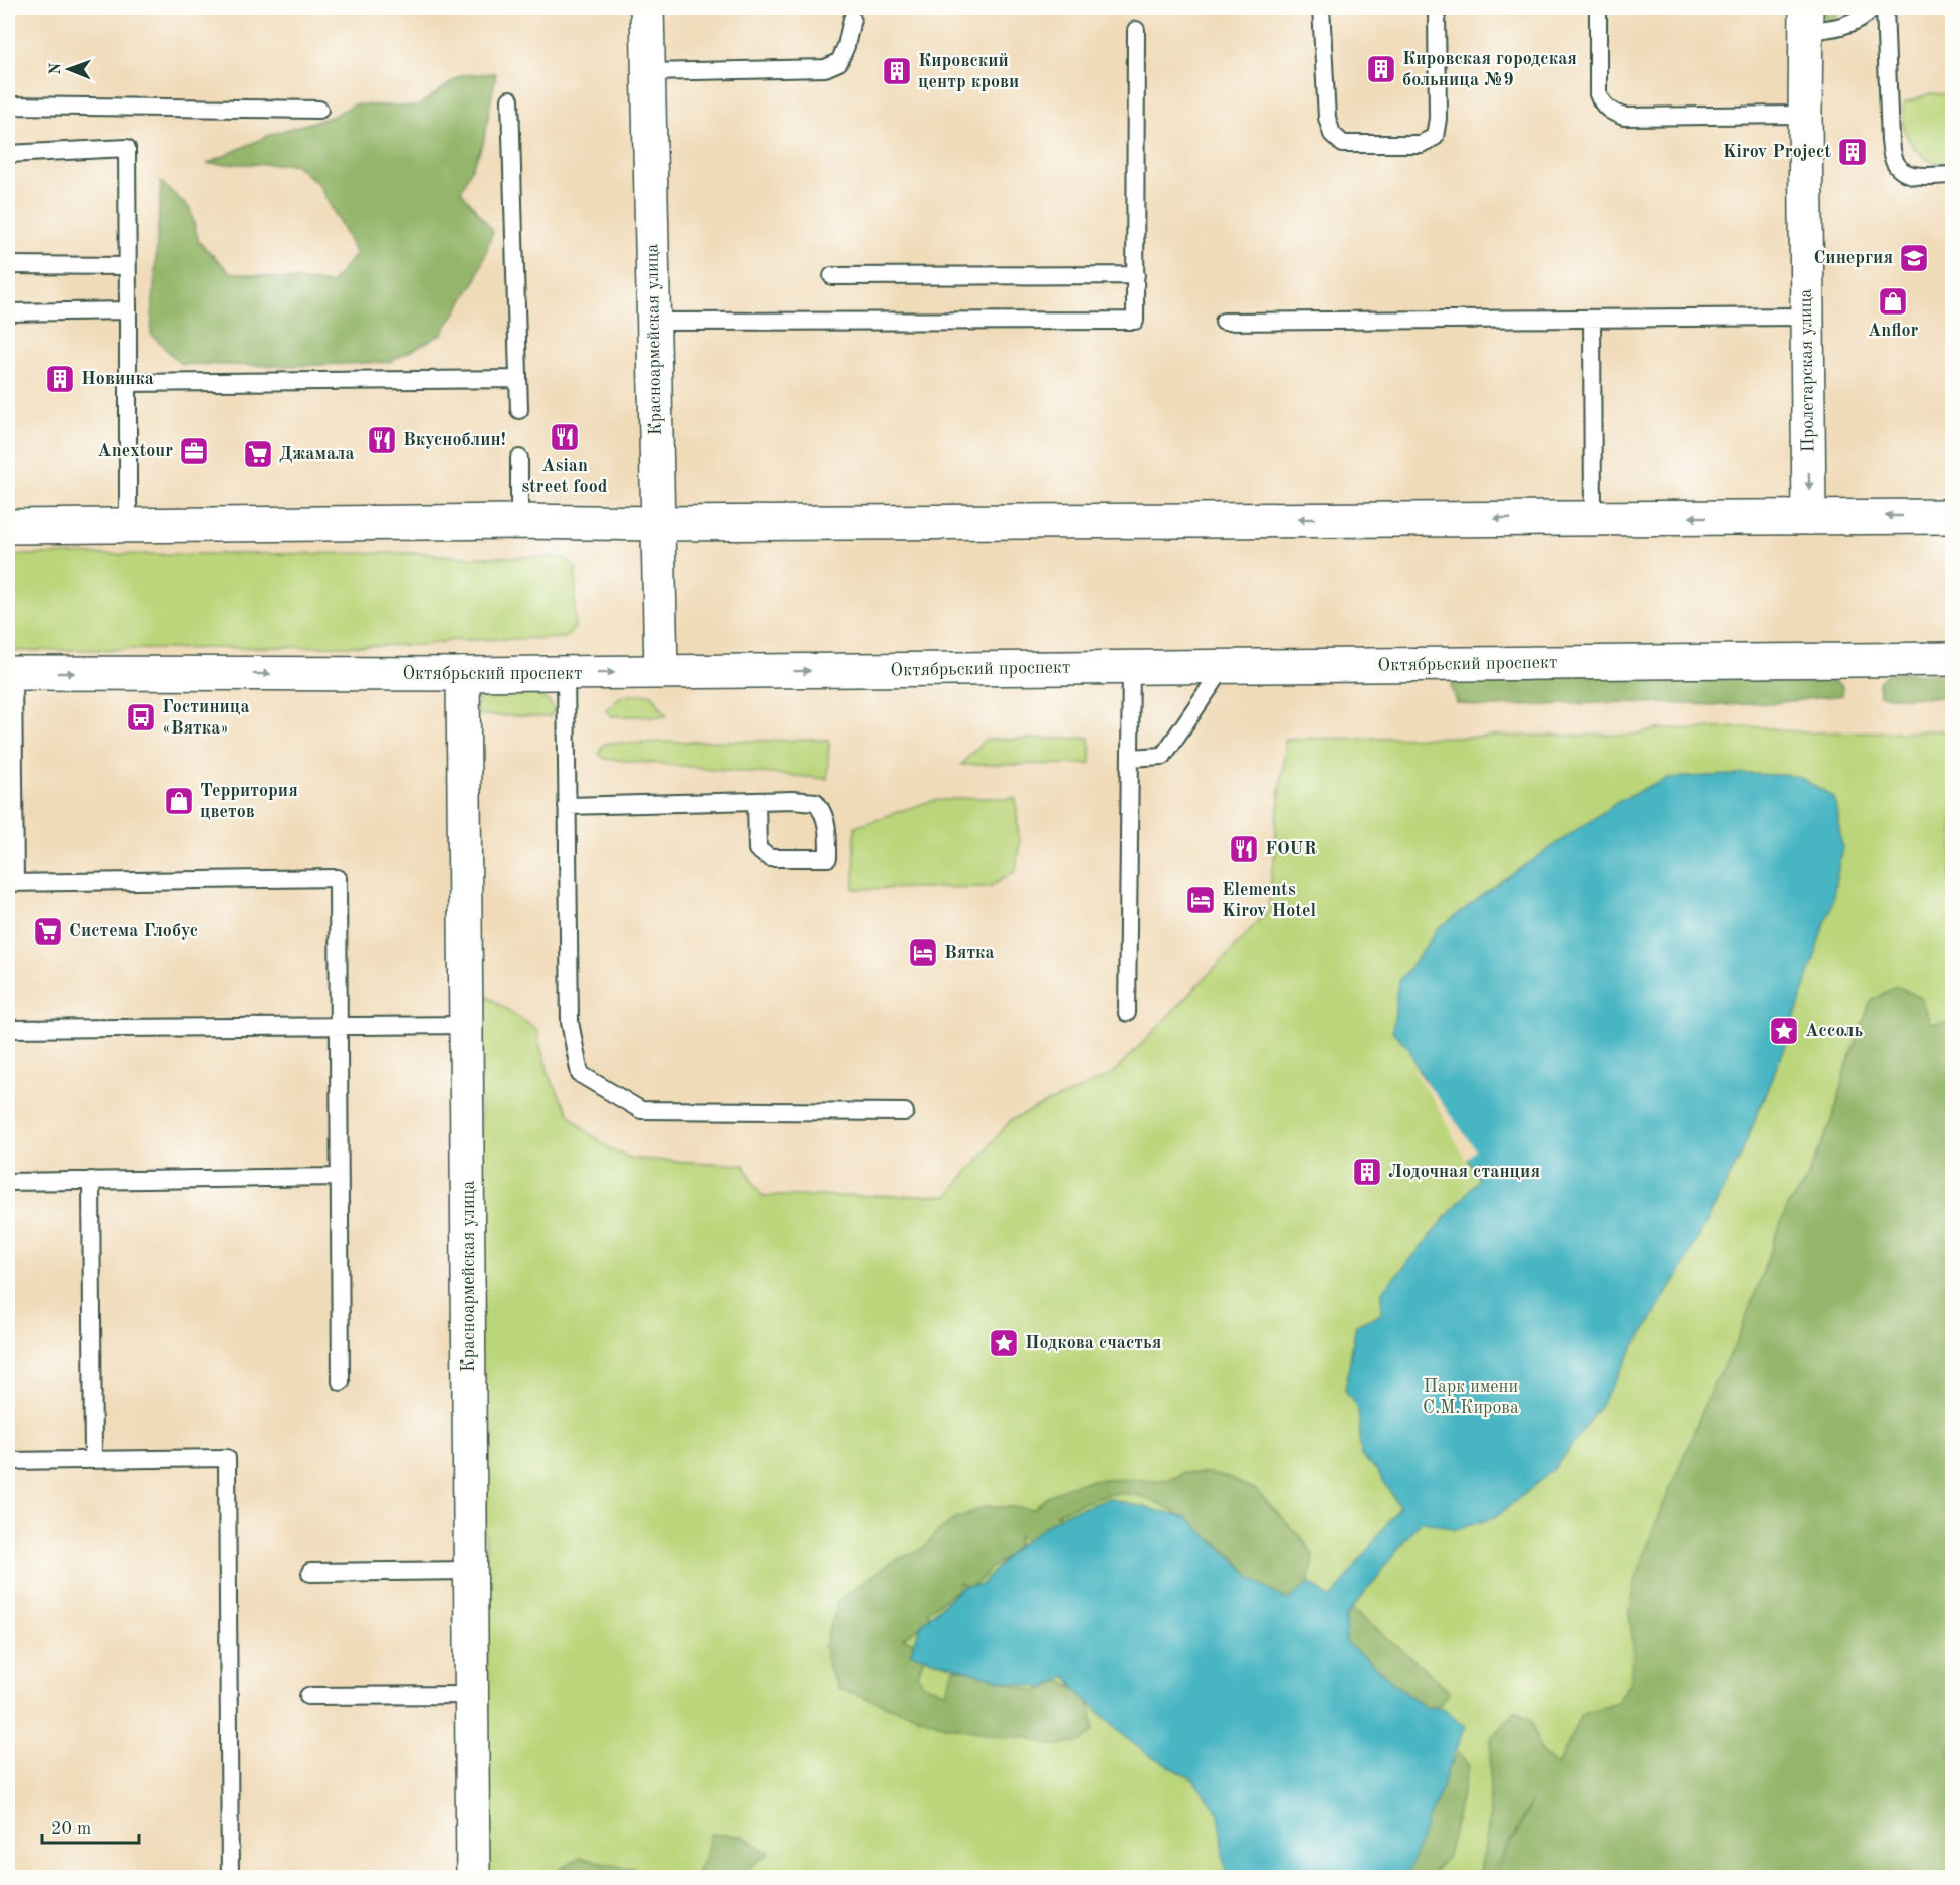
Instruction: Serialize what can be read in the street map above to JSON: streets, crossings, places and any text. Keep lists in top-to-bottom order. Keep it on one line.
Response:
{"streets":{"main road":["Красноармейская улица","Пролетарская улица","Октябрьский проспект"]},"crossings":[["Красноармейская улица","Октябрьский проспект"]],"one_way":["Пролетарская улица"],"parks":["Парк имени С.М.Кирова"],"places":{"building":["Кировская городская больница №9","Кировский центр крови","Kirov Project","Новинка","Лодочная станция"],"school or university":["Синергия"],"shop":["Anflor","Территория цветов"],"restaurant":["Asian street food","Вкусноблин!","FOUR"],"office":["Anextour"],"supermarket":["Джамала","Система Глобус"],"bus stop":["Гостиница «Вятка»"],"hotel":["Elements Kirov Hotel","Вятка"],"place":["Ассоль","Подкова счастья"]},"scale_bar":"20 m","north":"left"}
